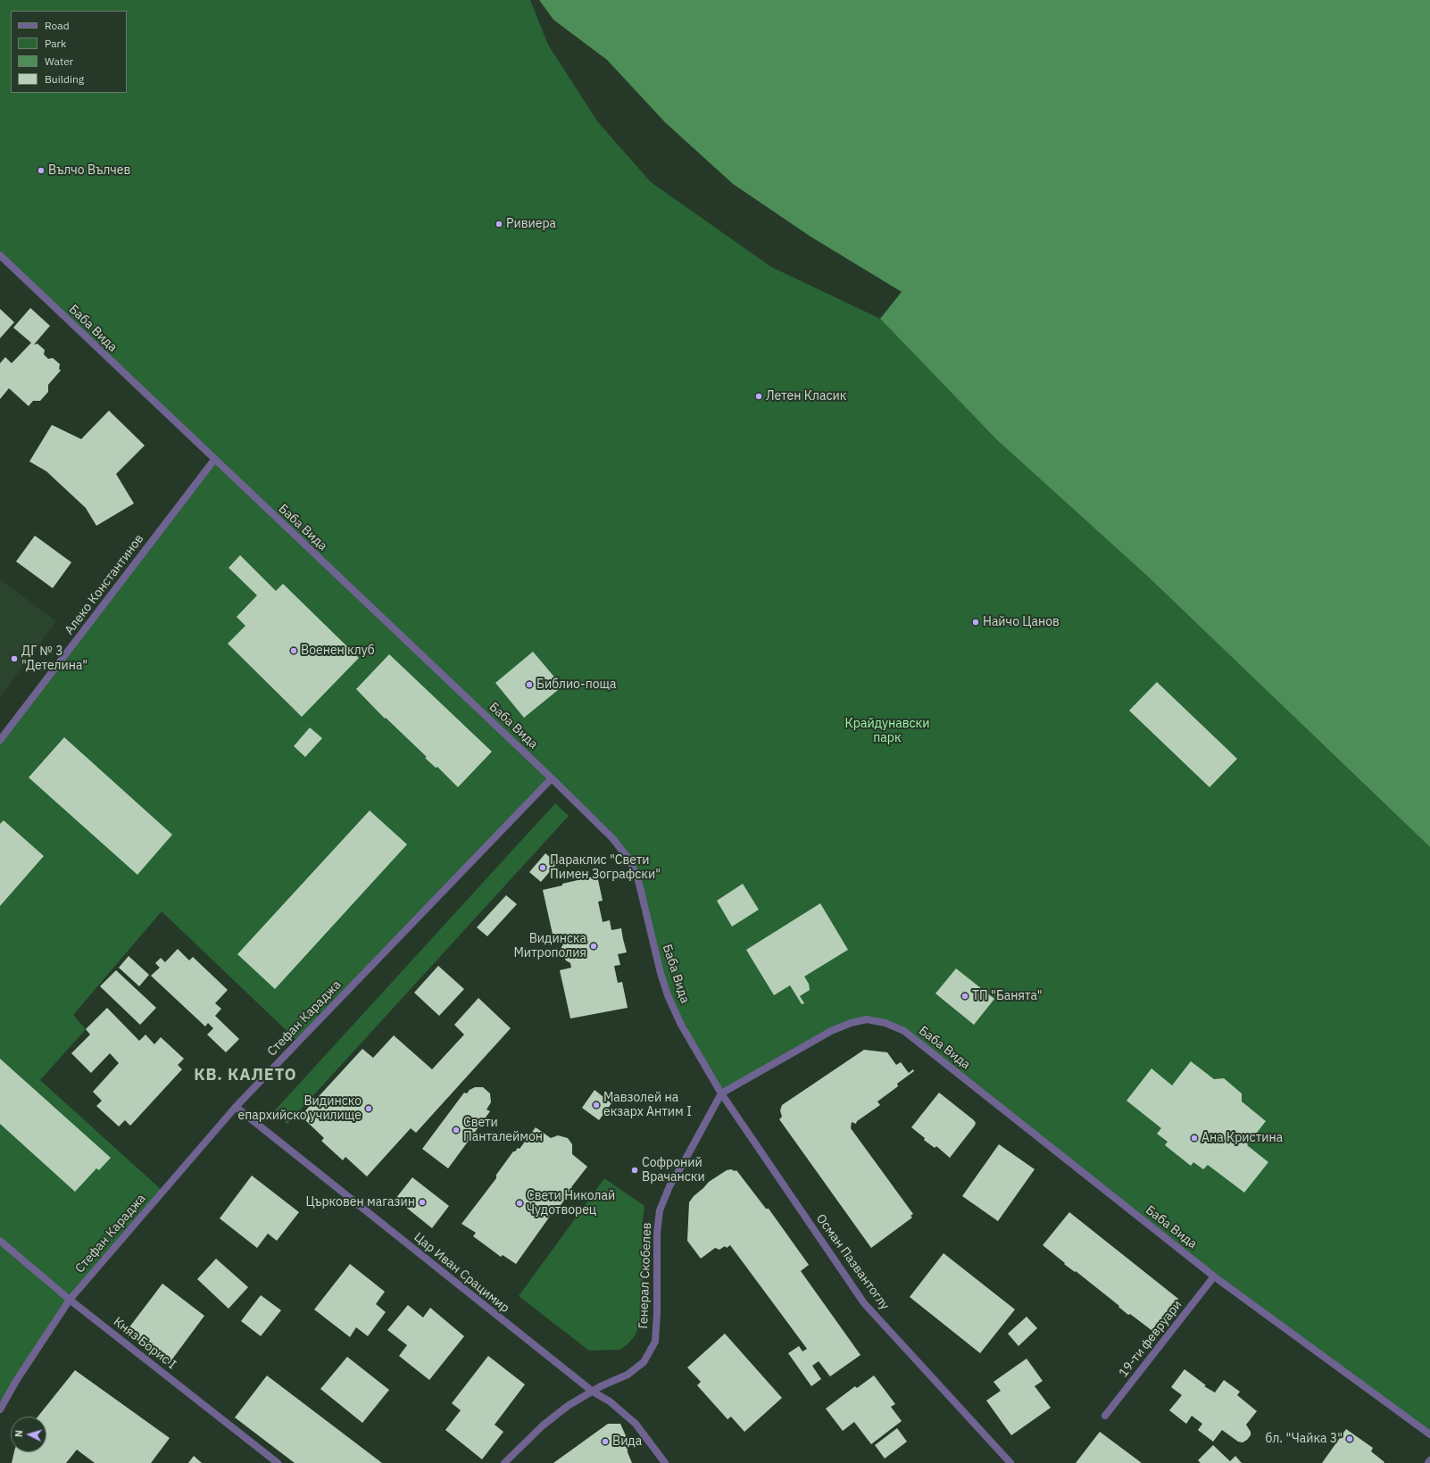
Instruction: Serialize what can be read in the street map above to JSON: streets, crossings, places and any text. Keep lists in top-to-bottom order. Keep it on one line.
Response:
{"streets":{"street":["Баба Вида","Алеко Константинов","Стефан Караджа","Осман Пазвантоглу","Цар Иван Срацимир","Генерал Скобелев","19-ти февруари","Княз Борис I"]},"crossings":[["Баба Вида","Алеко Константинов"],["Баба Вида","Стефан Караджа"],["Баба Вида","Осман Пазвантоглу"],["Баба Вида","Генерал Скобелев"],["Баба Вида","19-ти февруари"],["Стефан Караджа","Цар Иван Срацимир"],["Стефан Караджа","Княз Борис I"],["Осман Пазвантоглу","Генерал Скобелев"],["Цар Иван Срацимир","Генерал Скобелев"]],"districts":["КВ. КАЛЕТО"],"parks":["Крайдунавски парк"],"places":["Вълчо Вълчев","Ривиера","Летен Класик","Найчо Цанов","Военен клуб","ДГ № 3 \"Детелина\"","Библио-поща","Параклис \"Свети Пимен Зографски\"","Видинска Митрополия","ТП \"Банята\"","Мавзолей на екзарх Антим I","Видинско епархийско училище","Свети Панталеймон","Ана Кристина","Софроний Врачански","Църковен магазин","Свети Николай Чудотворец","бл. \"Чайка 3\"","Вида"],"legend":["Road","Park","Water","Building"],"north":"left"}
